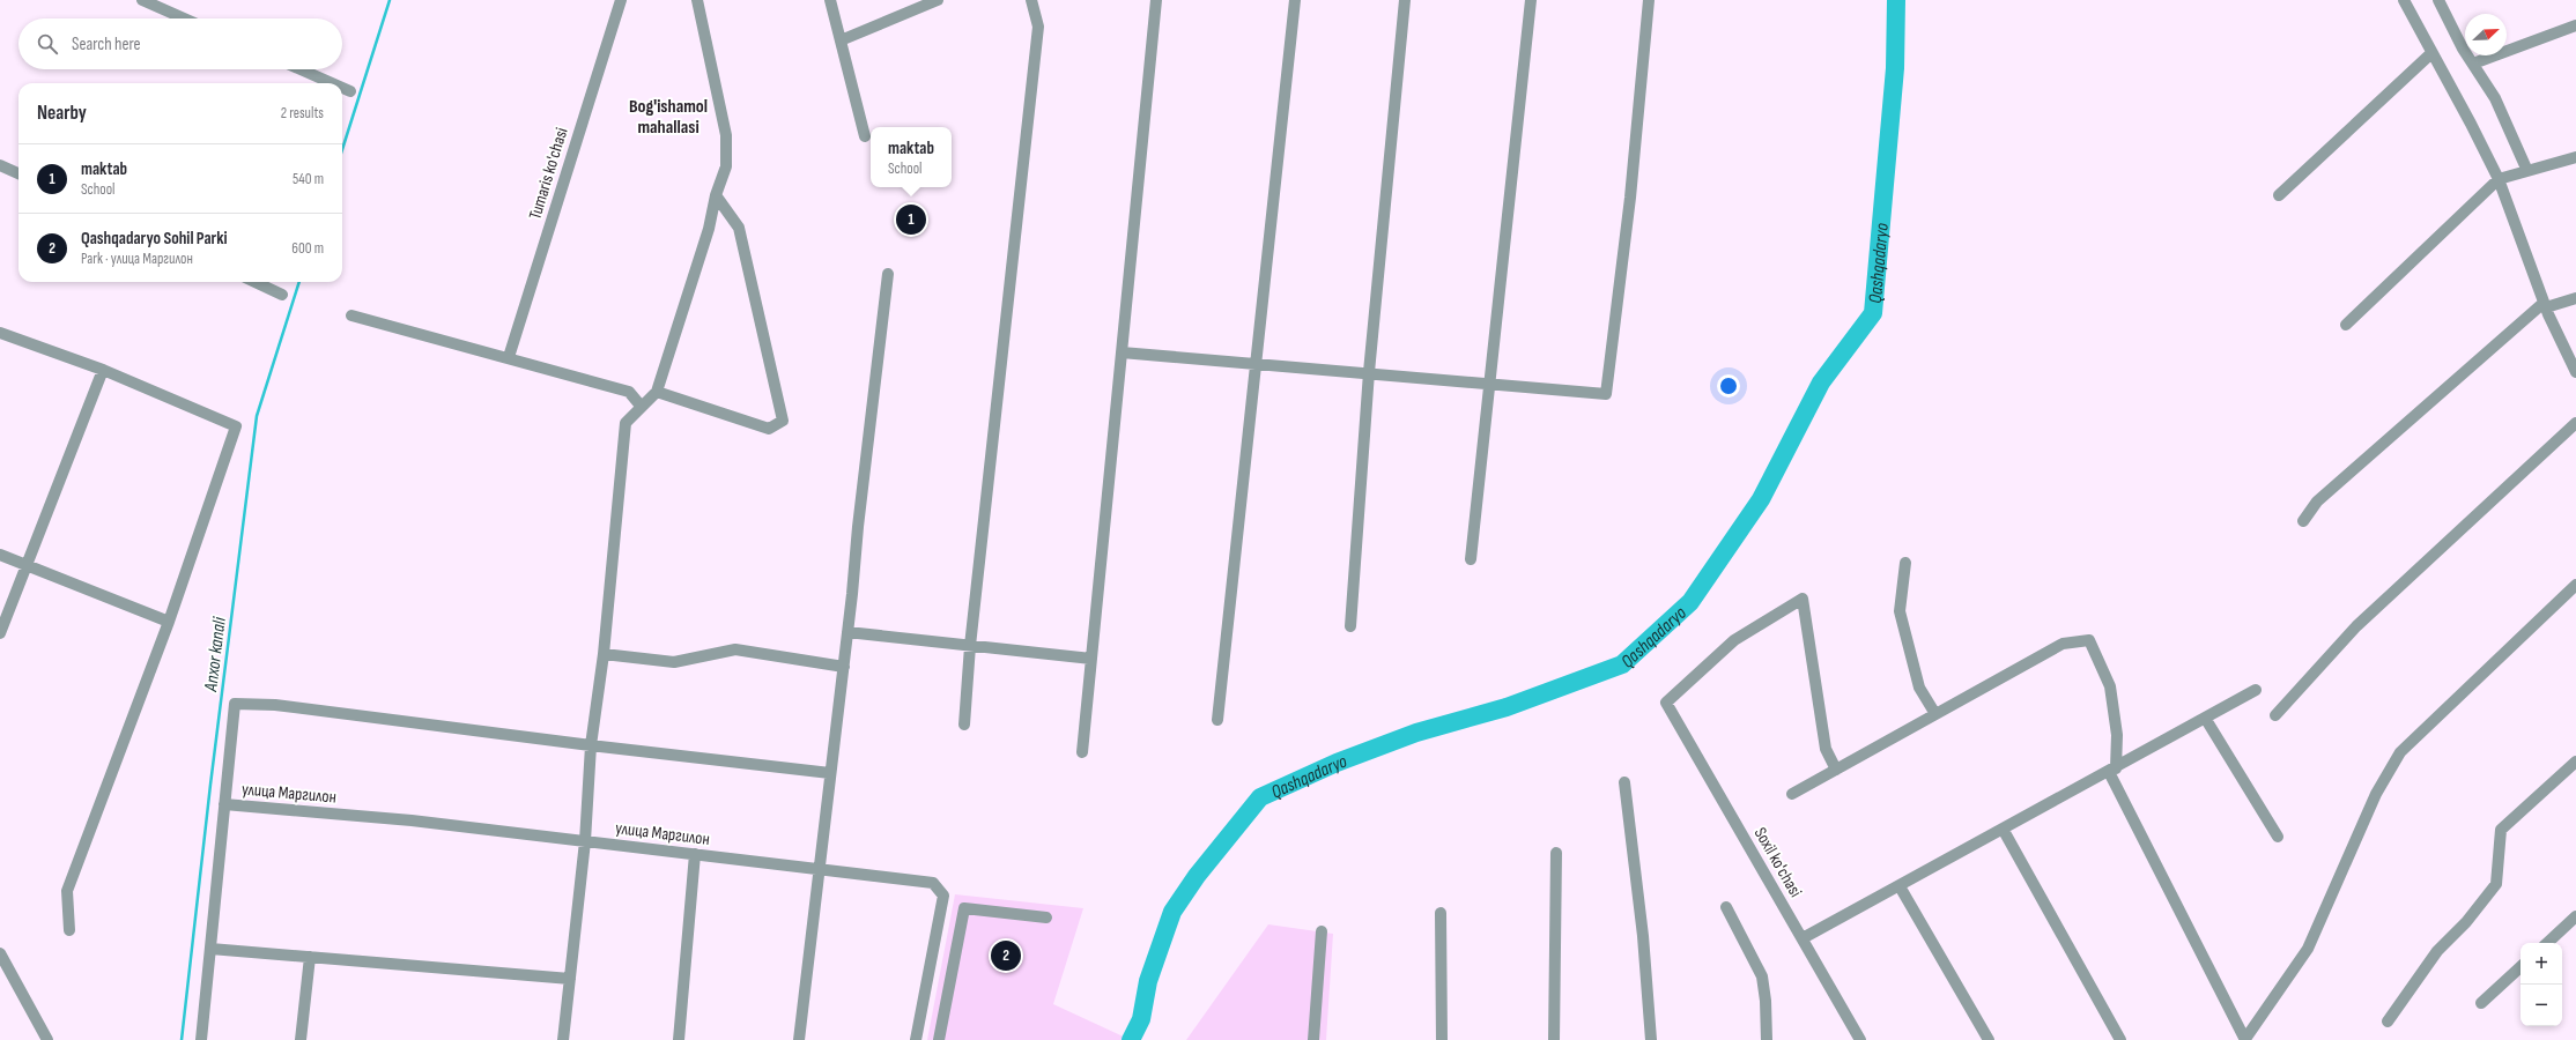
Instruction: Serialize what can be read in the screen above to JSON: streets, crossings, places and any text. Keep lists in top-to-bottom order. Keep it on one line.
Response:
{"streets":{"street":["Tumaris ko'chasi","улица Маргилон","Soxil ko'chasi"]},"districts":["Bog'ishamol mahallasi"],"water":["Qashqadaryo","Anxor kanali"],"north":"top right","page":{"search":"Search here","heading":["Nearby","2 results"],"popup":["maktab","School"],"list":[{"mark":"1","name":"maktab","note":"School","value":"540 m"},{"mark":"2","name":"Qashqadaryo Sohil Parki","note":"Park · улица Маргилон","value":"600 m"}],"pins":["1","2"],"map_buttons":["+","−"]}}
